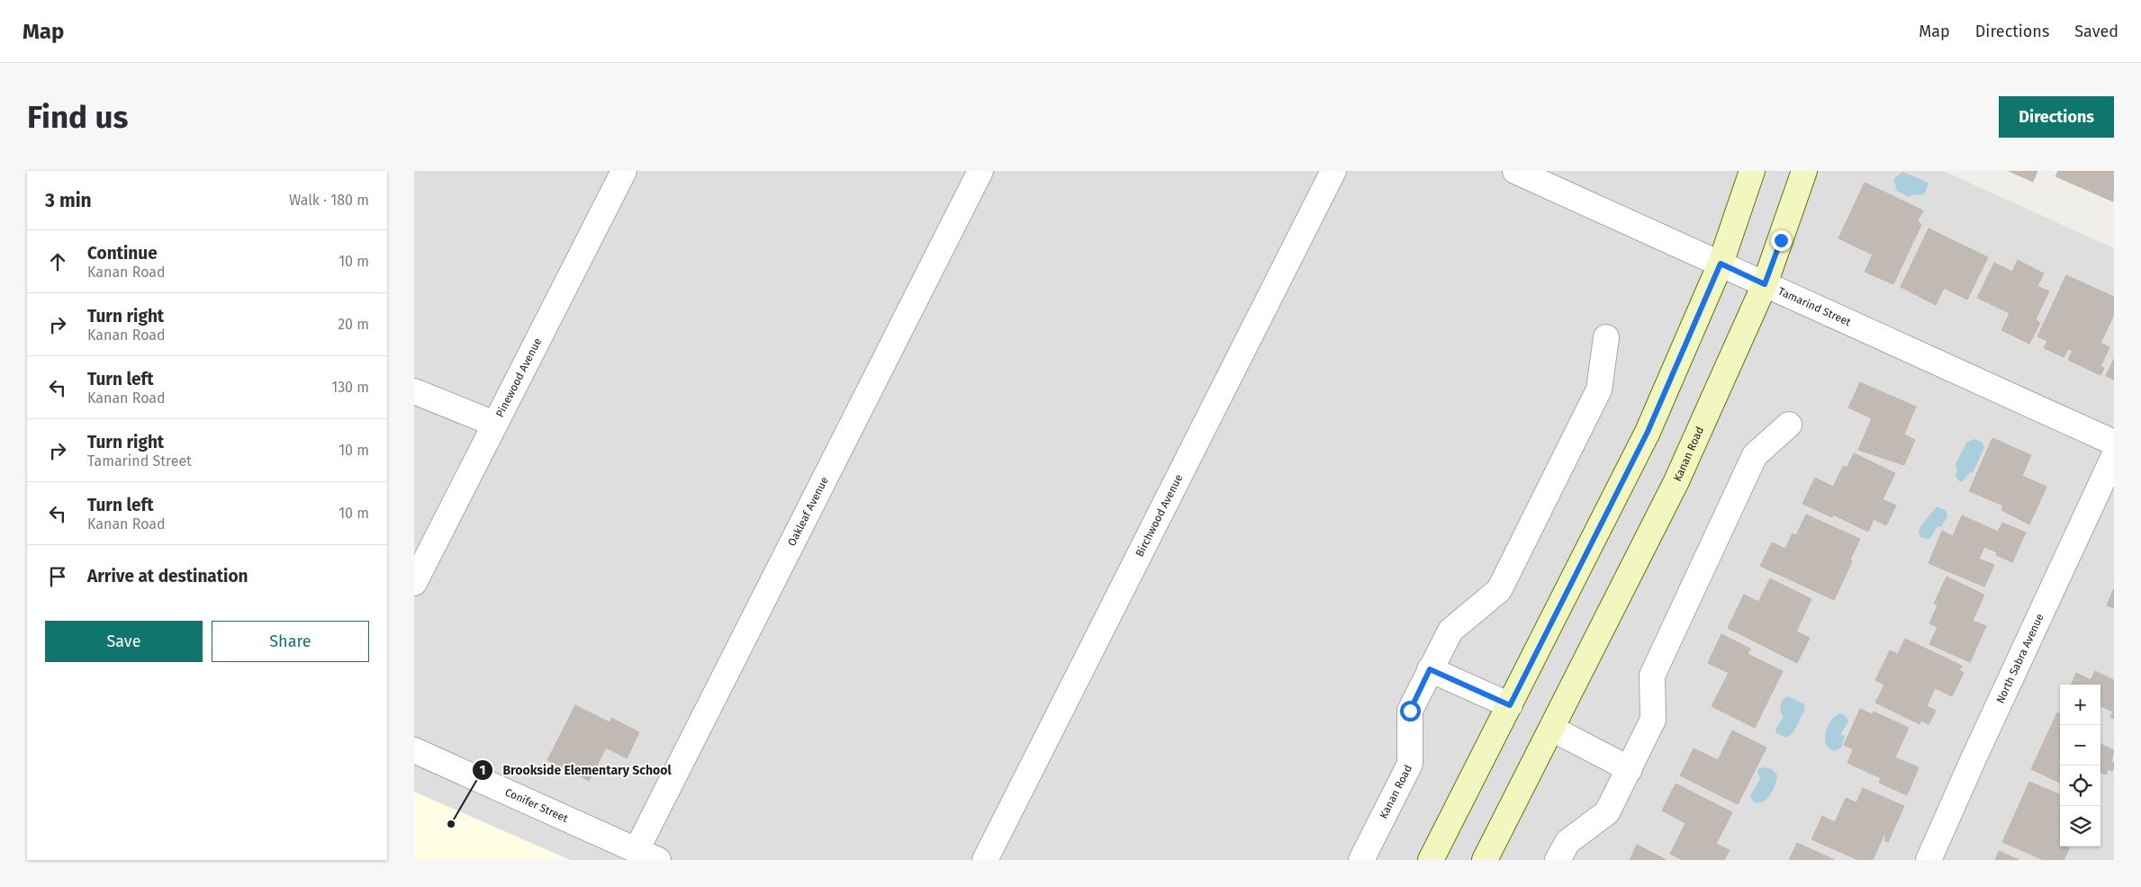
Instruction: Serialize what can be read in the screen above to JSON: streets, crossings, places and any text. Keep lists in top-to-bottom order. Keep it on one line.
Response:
{"streets":{"main road":["Kanan Road"],"street":["Tamarind Street","Pinewood Avenue","Oakleaf Avenue","Birchwood Avenue","North Sabra Avenue","Conifer Street"]},"crossings":[["Tamarind Street","Kanan Road"],["Oakleaf Avenue","Conifer Street"]],"places":["Brookside Elementary School"],"page":{"header":"Map","nav":["Map","Directions","Saved"],"buttons":["Directions",["Save","Share"]],"title":"Find us","heading":["3 min","Walk · 180 m"],"list":[["Continue","Kanan Road","10 m"],["Turn right","Kanan Road","20 m"],["Turn left","Kanan Road","130 m"],["Turn right","Tamarind Street","10 m"],["Turn left","Kanan Road","10 m"],"Arrive at destination"],"map_buttons":["+","−"]}}
